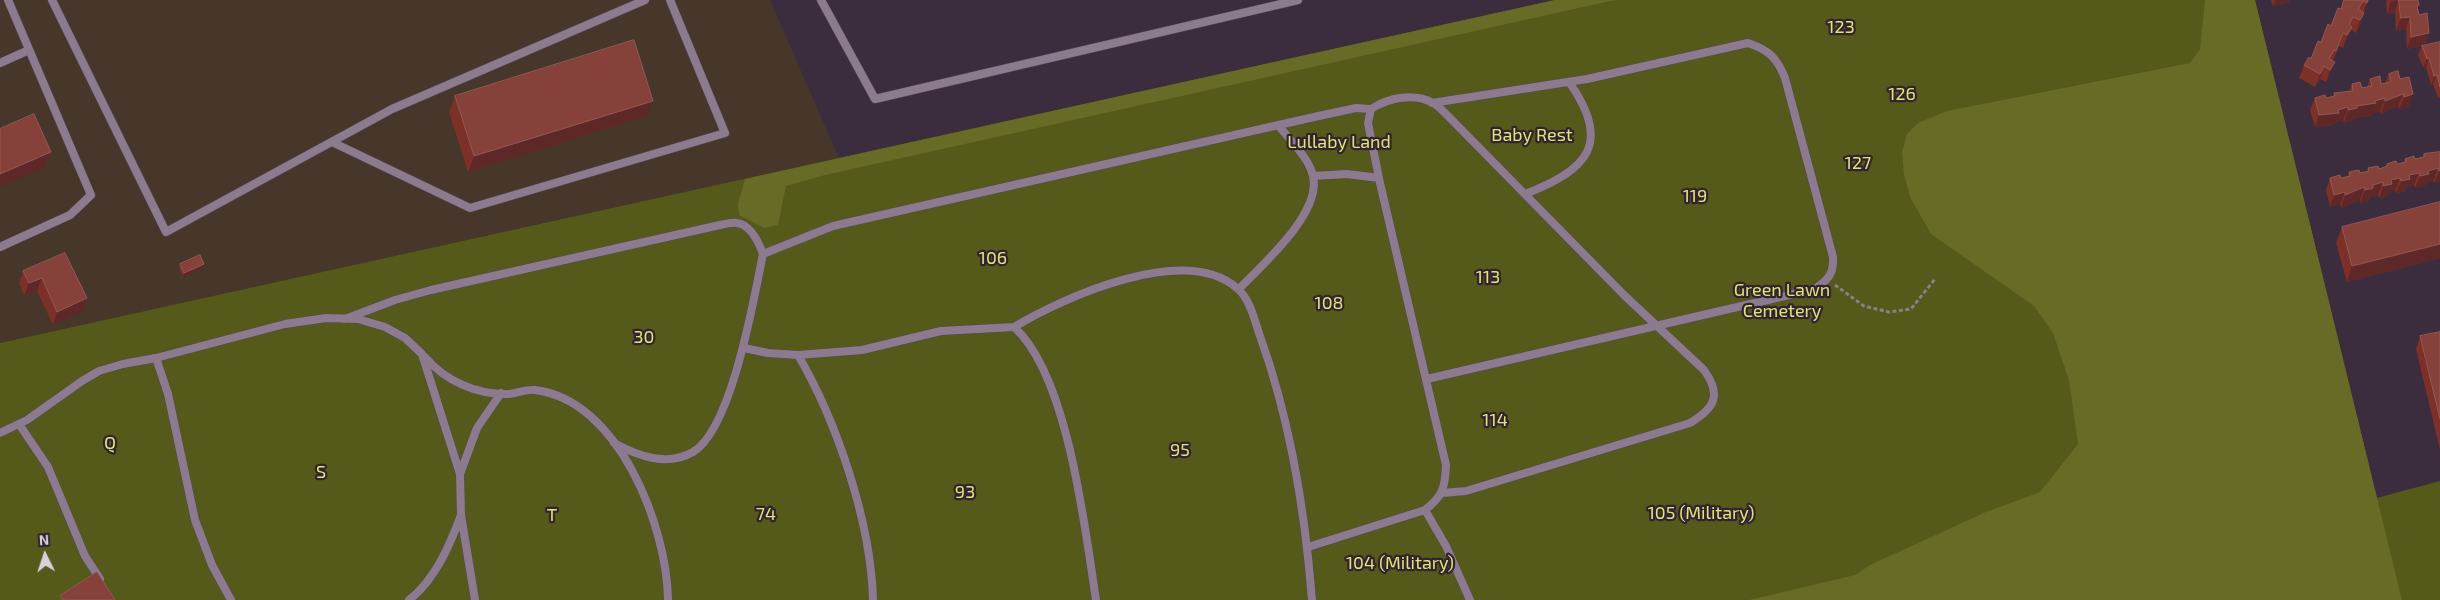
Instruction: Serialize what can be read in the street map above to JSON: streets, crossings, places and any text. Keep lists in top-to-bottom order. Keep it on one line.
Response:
{"parks":["123","126","Baby Rest","Lullaby Land","127","119","106","113","Green Lawn Cemetery","108","30","114","Q","95","S","93","105 (Military)","74","T","104 (Military)"],"north":"top"}
